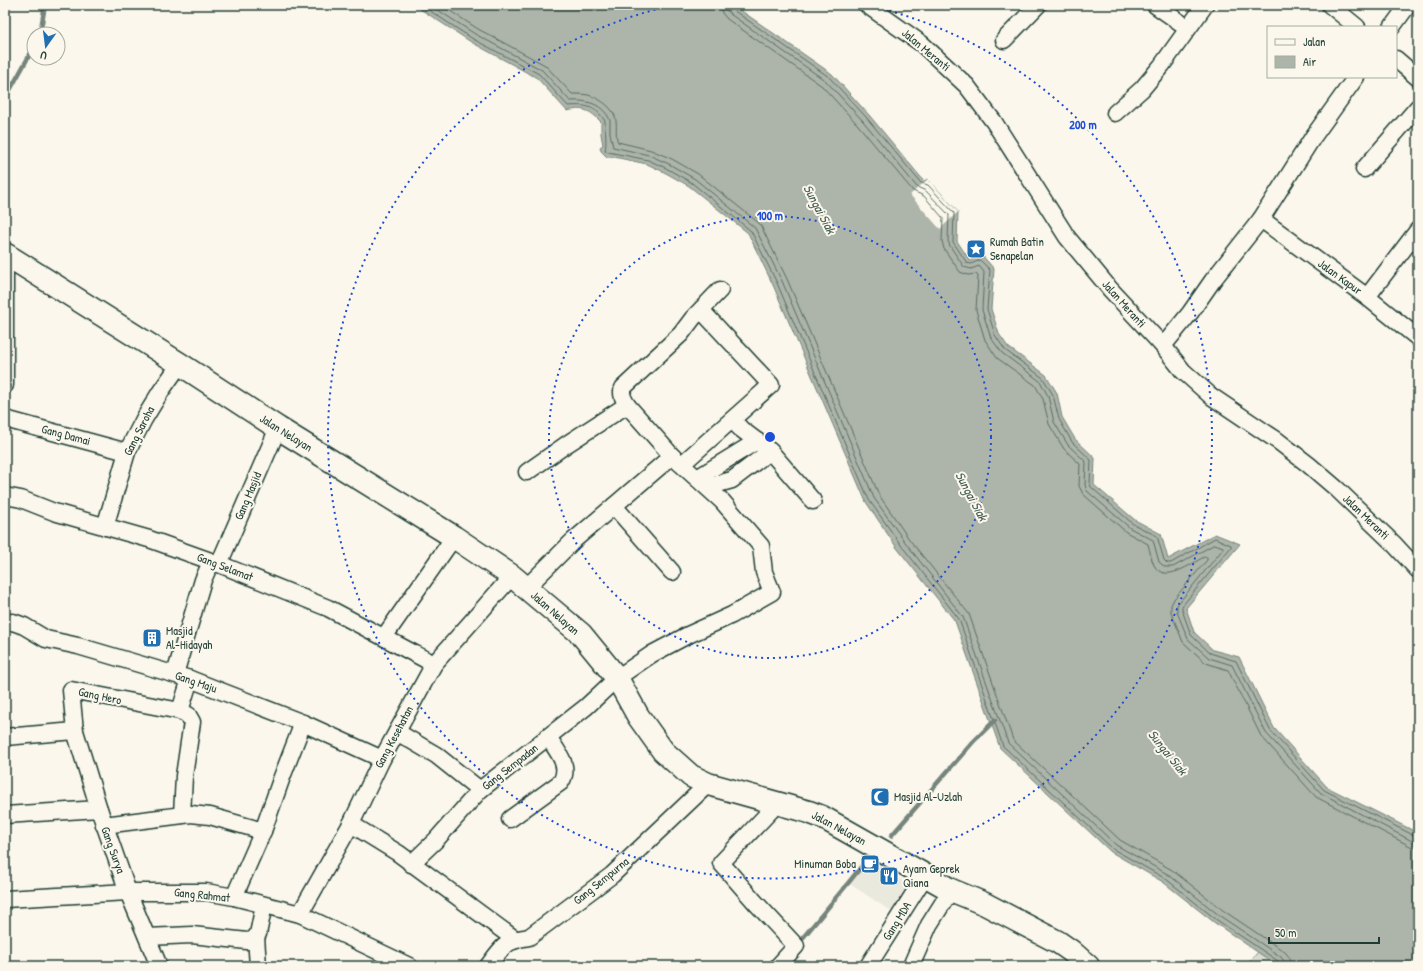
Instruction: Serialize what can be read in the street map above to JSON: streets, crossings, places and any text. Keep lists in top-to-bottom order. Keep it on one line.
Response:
{"streets":{"main road":["Jalan Nelayan"],"street":["Jalan Meranti","Jalan Kapur","Gang Saroha","Gang Damai","Gang Masjid","Gang Selamat","Gang Maju","Gang Hero","Gang Kesehatan","Gang Sempadan","Gang Surya","Gang Sempurna","Gang Rahmat","Gang MDA"]},"crossings":[["Gang Saroha","Jalan Nelayan"],["Gang Saroha","Gang Damai"],["Gang Saroha","Gang Selamat"],["Jalan Nelayan","Gang Masjid"],["Jalan Nelayan","Gang Kesehatan"],["Jalan Nelayan","Gang Sempadan"],["Jalan Nelayan","Gang Sempurna"],["Jalan Nelayan","Gang MDA"],["Gang Masjid","Gang Selamat"],["Gang Masjid","Gang Maju"],["Gang Selamat","Gang Kesehatan"],["Gang Maju","Gang Kesehatan"],["Gang Hero","Gang Surya"],["Gang Kesehatan","Gang Rahmat"],["Gang Surya","Gang Rahmat"]],"water":["Sungai Siak"],"places":{"place":["Rumah Batin Senapelan"],"building":["Masjid Al-Hidayah"],"mosque":["Masjid Al-Uzlah"],"cafe":["Minuman Boba"],"restaurant":["Ayam Geprek Qiana"]},"legend":["Jalan","Air"],"scale_bar":"50 m","north":"bottom","rings":["200 m","100 m"]}
